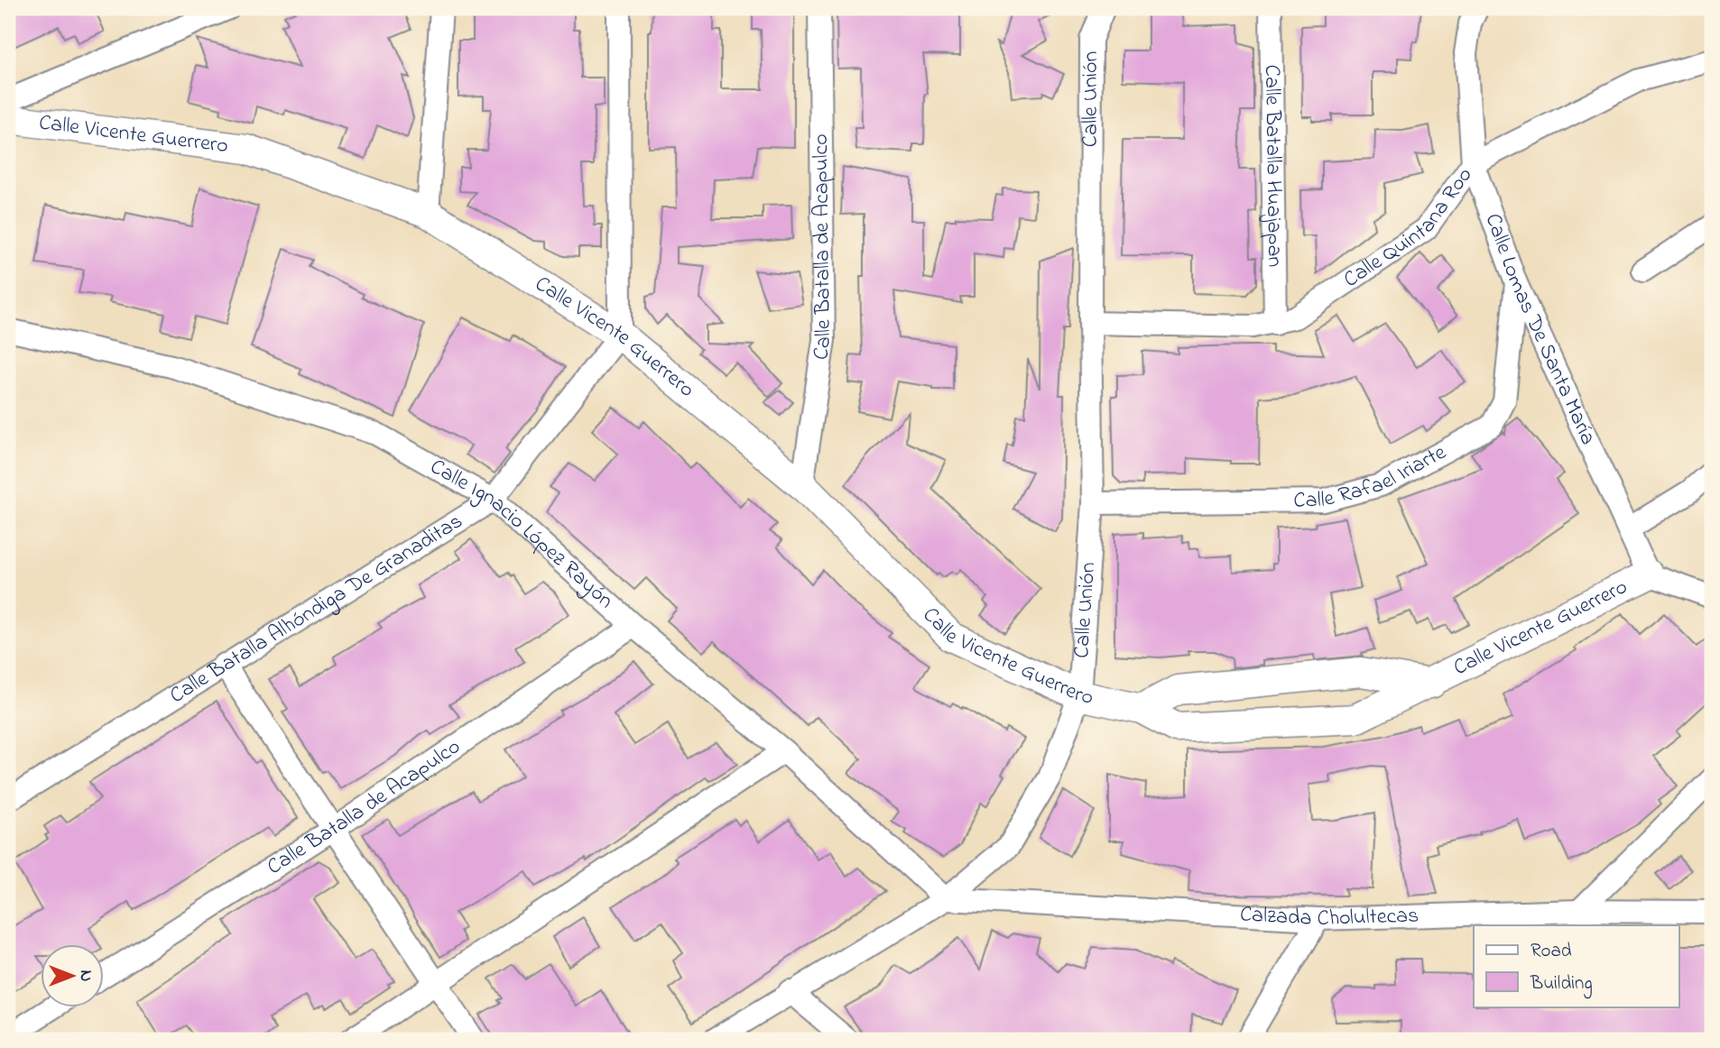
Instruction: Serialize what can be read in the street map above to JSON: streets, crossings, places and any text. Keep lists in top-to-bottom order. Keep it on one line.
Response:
{"streets":{"street":["Calle Unión","Calle Vicente Guerrero","Calle Batalla Huajapan","Calle Quintana Roo","Calle Batalla de Acapulco","Calle Lomas De Santa María","Calle Rafael Iriarte","Calle Ignacio López Rayón","Calle Batalla Alhóndiga De Granaditas","Calzada Cholultecas"]},"crossings":[["Calle Unión","Calle Vicente Guerrero"],["Calle Unión","Calle Quintana Roo"],["Calle Unión","Calle Rafael Iriarte"],["Calle Unión","Calle Ignacio López Rayón"],["Calle Unión","Calzada Cholultecas"],["Calle Vicente Guerrero","Calle Batalla de Acapulco"],["Calle Vicente Guerrero","Calle Lomas De Santa María"],["Calle Vicente Guerrero","Calle Batalla Alhóndiga De Granaditas"],["Calle Batalla Huajapan","Calle Quintana Roo"],["Calle Quintana Roo","Calle Lomas De Santa María"],["Calle Batalla de Acapulco","Calle Ignacio López Rayón"],["Calle Lomas De Santa María","Calle Rafael Iriarte"],["Calle Ignacio López Rayón","Calle Batalla Alhóndiga De Granaditas"],["Calle Ignacio López Rayón","Calzada Cholultecas"]],"legend":["Road","Building"],"north":"right"}
